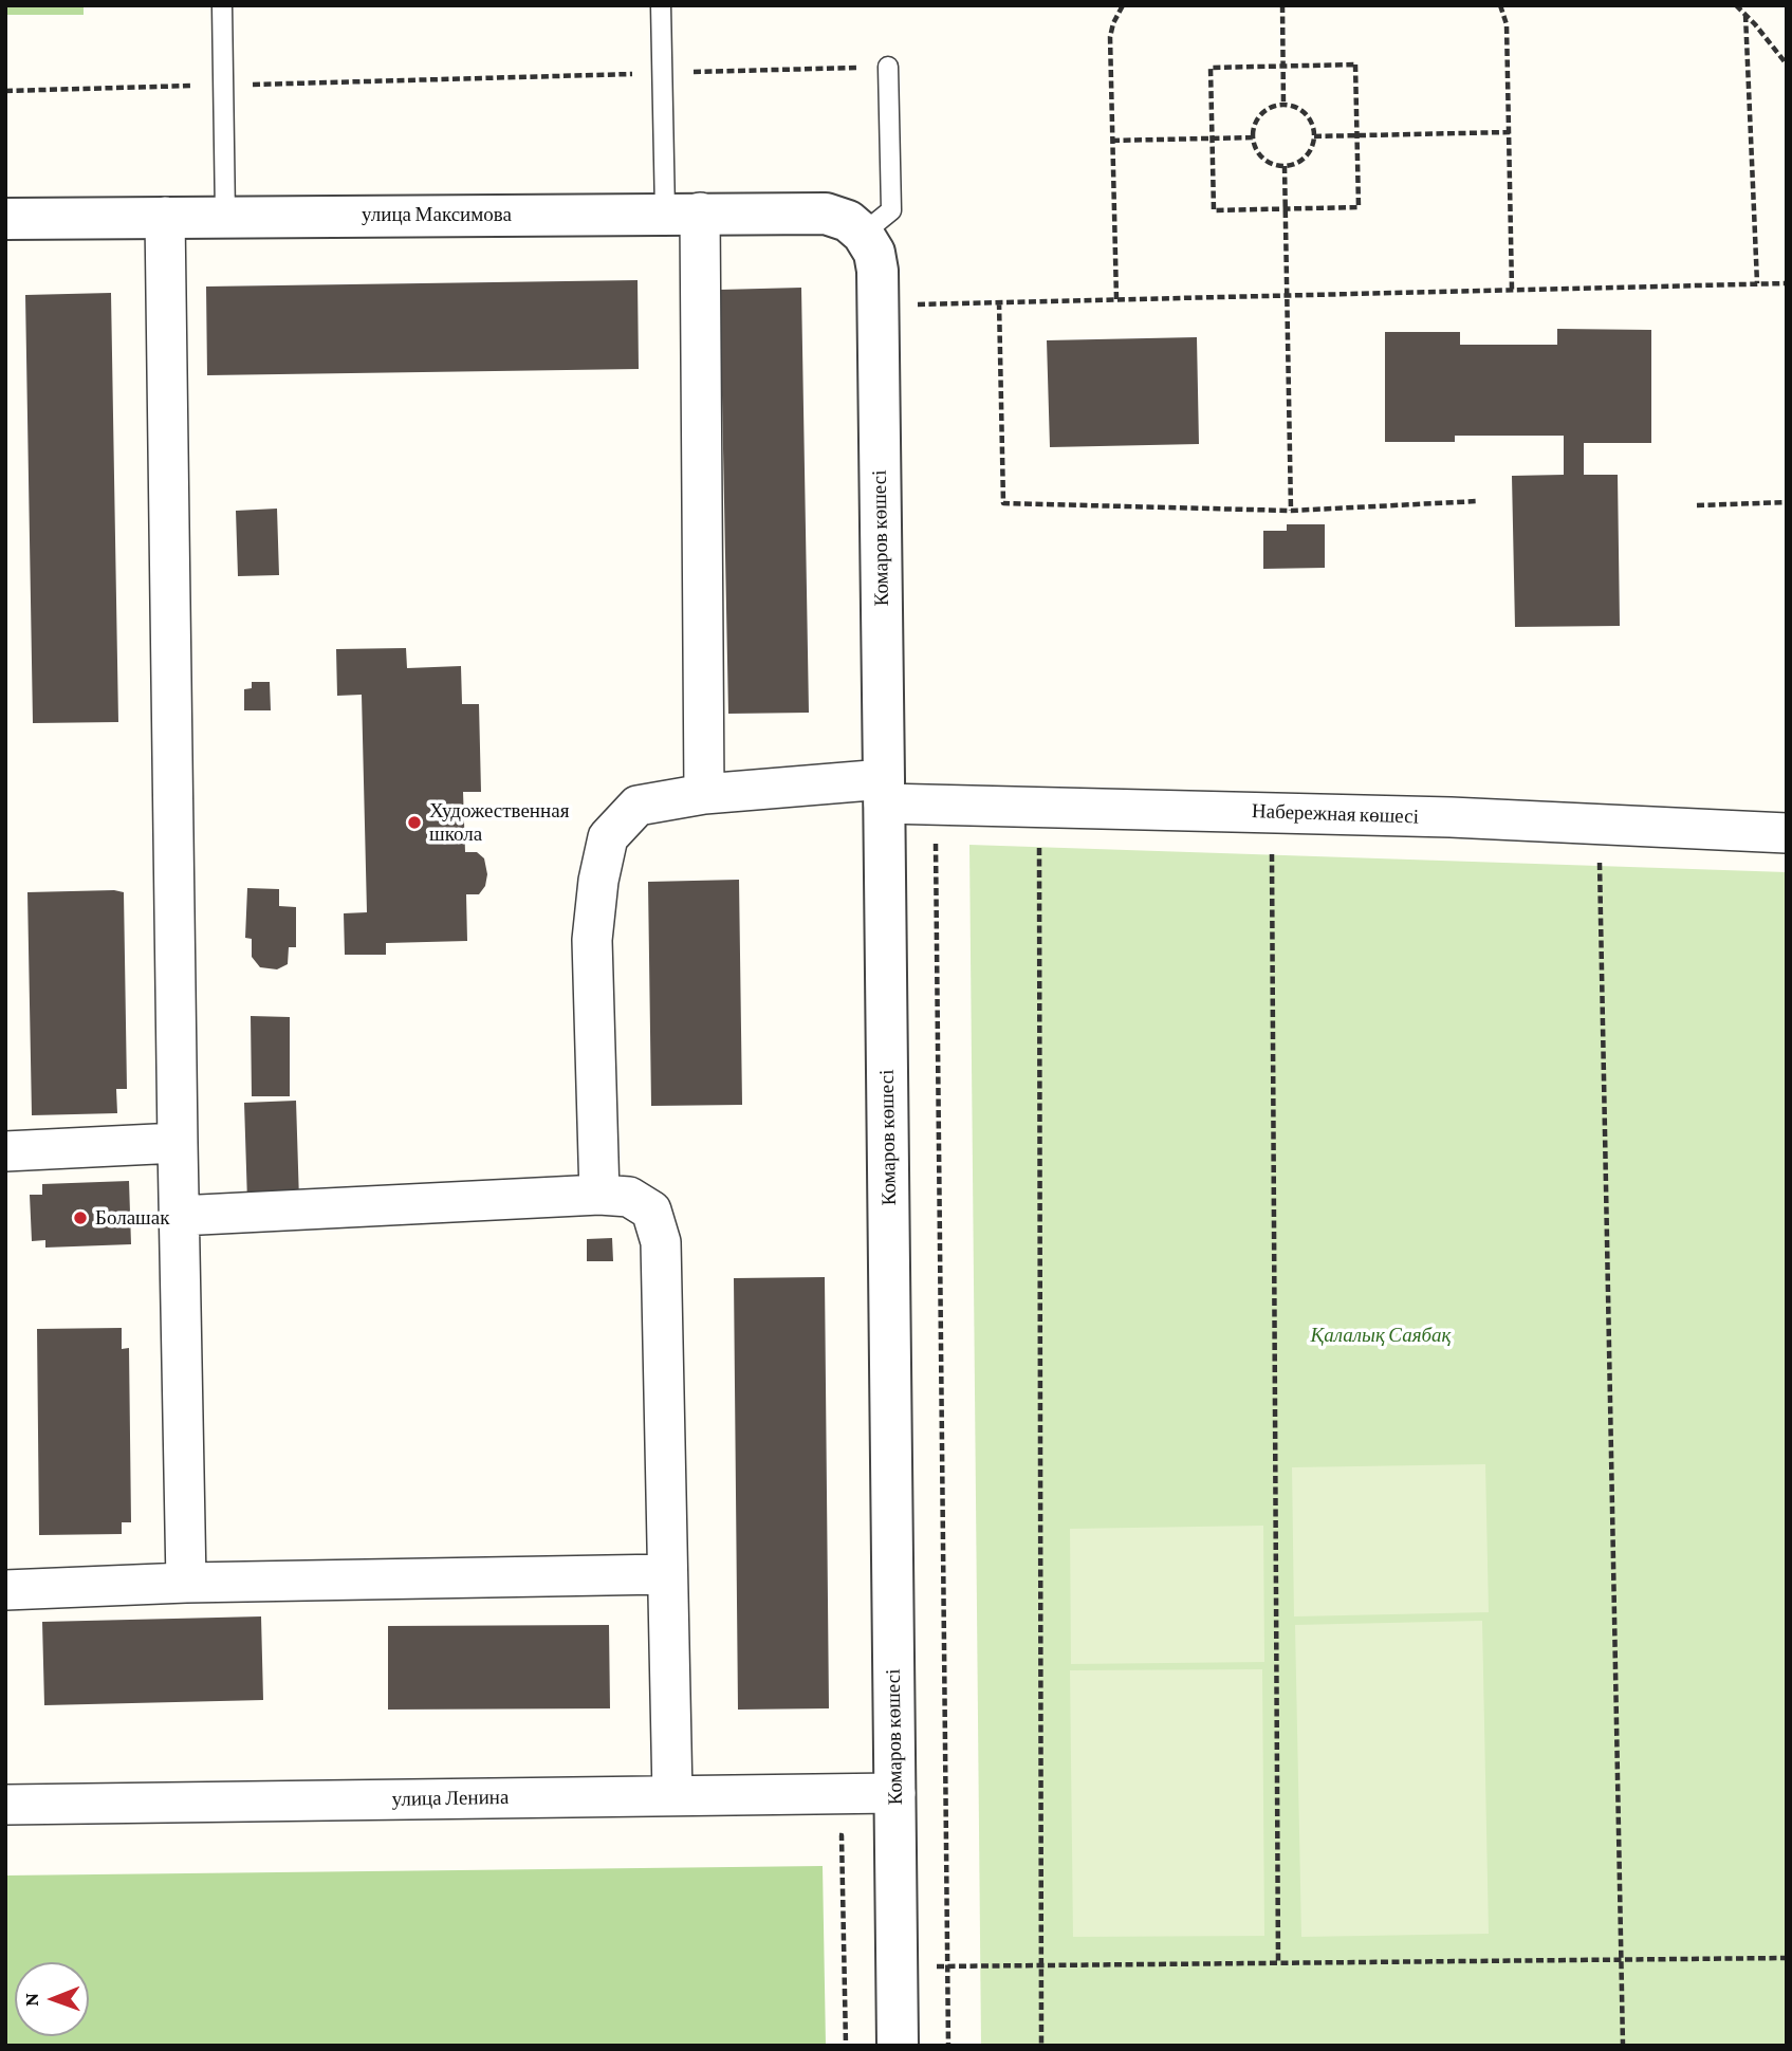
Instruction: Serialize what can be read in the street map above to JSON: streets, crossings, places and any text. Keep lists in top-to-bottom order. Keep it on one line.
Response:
{"streets":{"street":["улица Максимова","Комаров көшесі","Набережная көшесі","улица Ленина"]},"crossings":[["улица Максимова","Комаров көшесі"],["Комаров көшесі","Набережная көшесі"],["Комаров көшесі","улица Ленина"]],"parks":["Қалалық Саябақ"],"places":["Художественная школа","Болашак"],"north":"left"}
